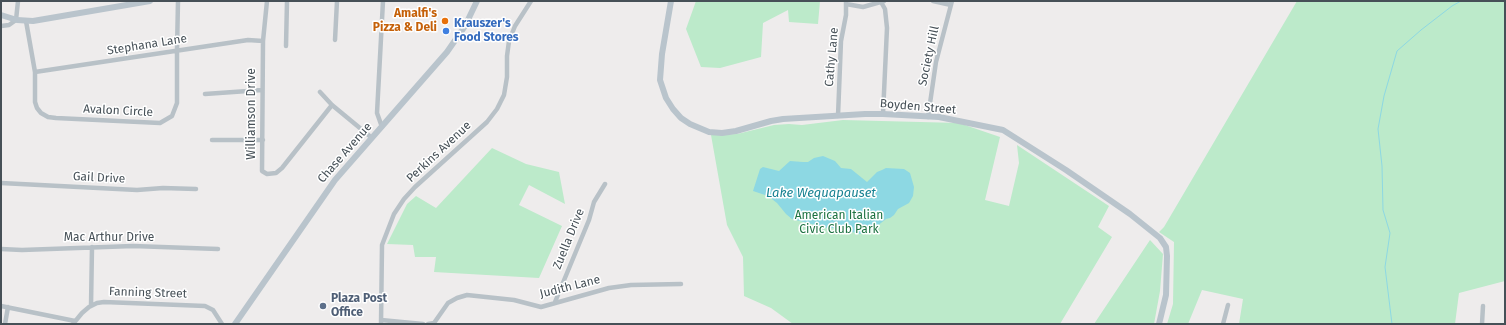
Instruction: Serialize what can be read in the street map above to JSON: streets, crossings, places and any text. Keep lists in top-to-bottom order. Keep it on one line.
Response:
{"streets":{"street":["Stephana Lane","Society Hill","Cathy Lane","Boyden Street","Avalon Circle","Williamson Drive","Perkins Avenue","Chase Avenue","Gail Drive","Mac Arthur Drive","Zuella Drive","Judith Lane","Fanning Street"]},"crossings":[["Stephana Lane","Avalon Circle"],["Stephana Lane","Williamson Drive"],["Society Hill","Boyden Street"],["Cathy Lane","Boyden Street"],["Zuella Drive","Judith Lane"]],"water":["Lake Wequapauset"],"parks":["American Italian Civic Club Park"],"places":["Amalfi's Pizza & Deli","Krauszer's Food Stores","Plaza Post Office"]}
